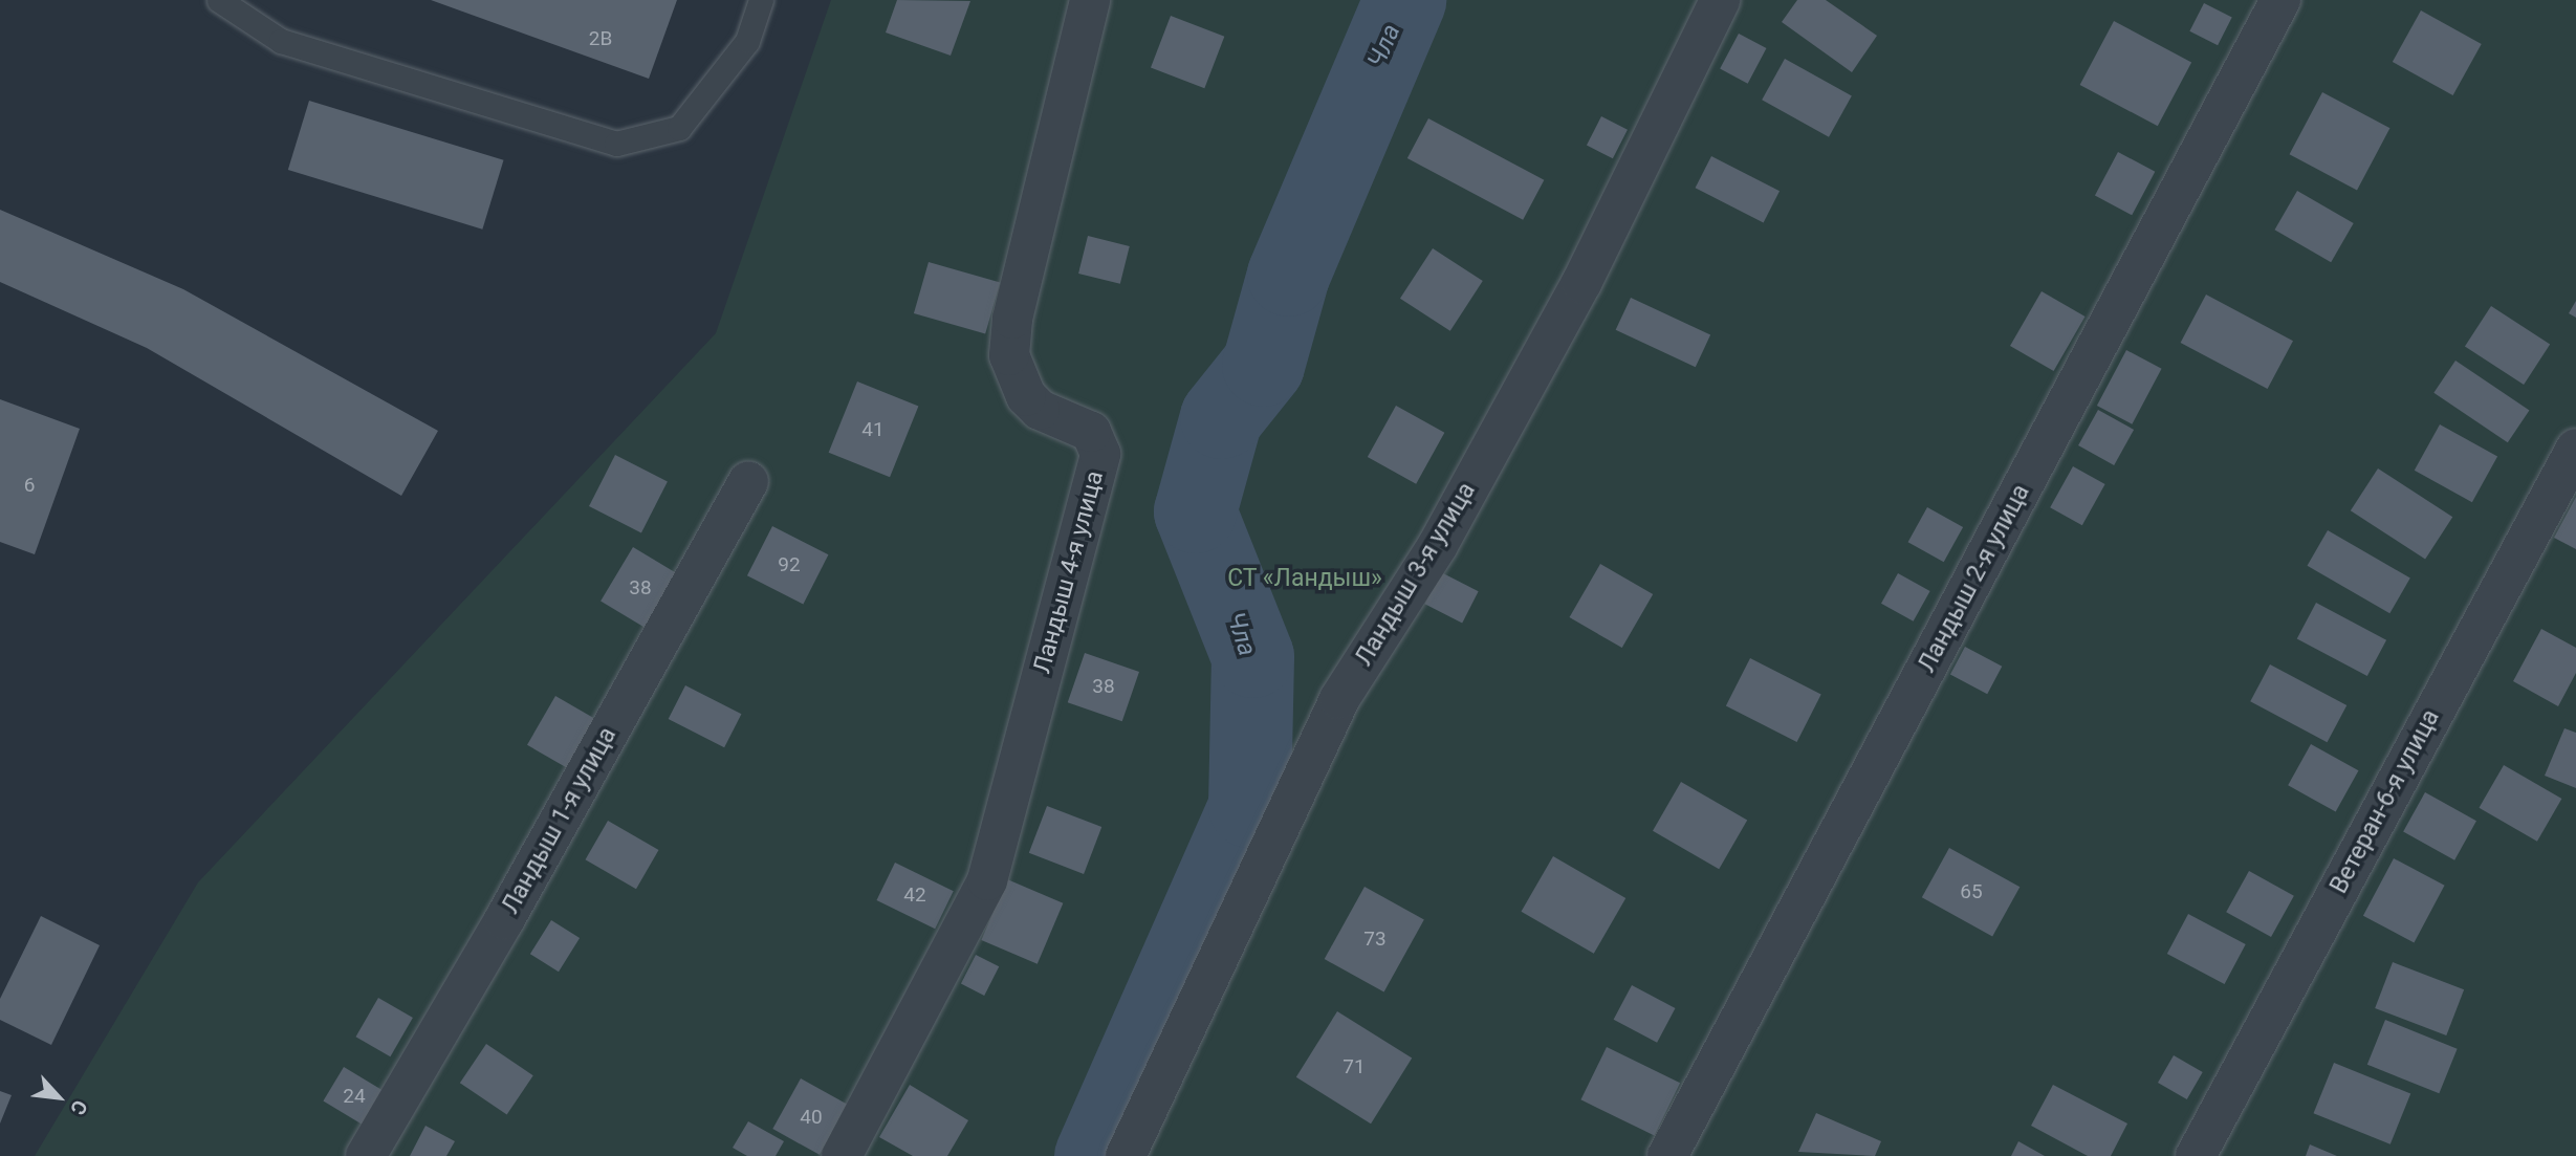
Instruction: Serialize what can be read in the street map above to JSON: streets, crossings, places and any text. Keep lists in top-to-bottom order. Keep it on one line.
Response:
{"streets":{"street":["Ландыш 4-я улица","Ландыш 3-я улица","Ландыш 2-я улица","Ветеран-6-я улица","Ландыш 1-я улица"]},"water":["Чла"],"parks":["СТ «Ландыш»"],"house_numbers":["2В","41","6","92","38","38","65","42","73","71","24","40"],"north":"bottom right"}
